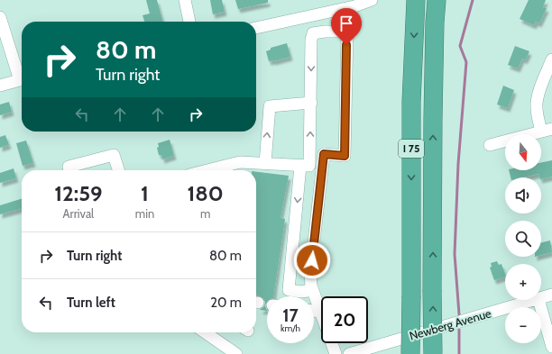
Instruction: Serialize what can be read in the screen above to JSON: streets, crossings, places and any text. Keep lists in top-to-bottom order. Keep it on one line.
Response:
{"streets":{"highway":["I 75"],"street":["Newberg Avenue"]},"north":"bottom","page":{"turn":["80 m","Turn right"],"map_buttons":["+","−"],"eta":["12:59","Arrival","1","min","180","m"],"list":[{"name":"Turn right","value":"80 m"},{"name":"Turn left","value":"20 m"}],"speed":"17 km/h","limit":"20"}}
